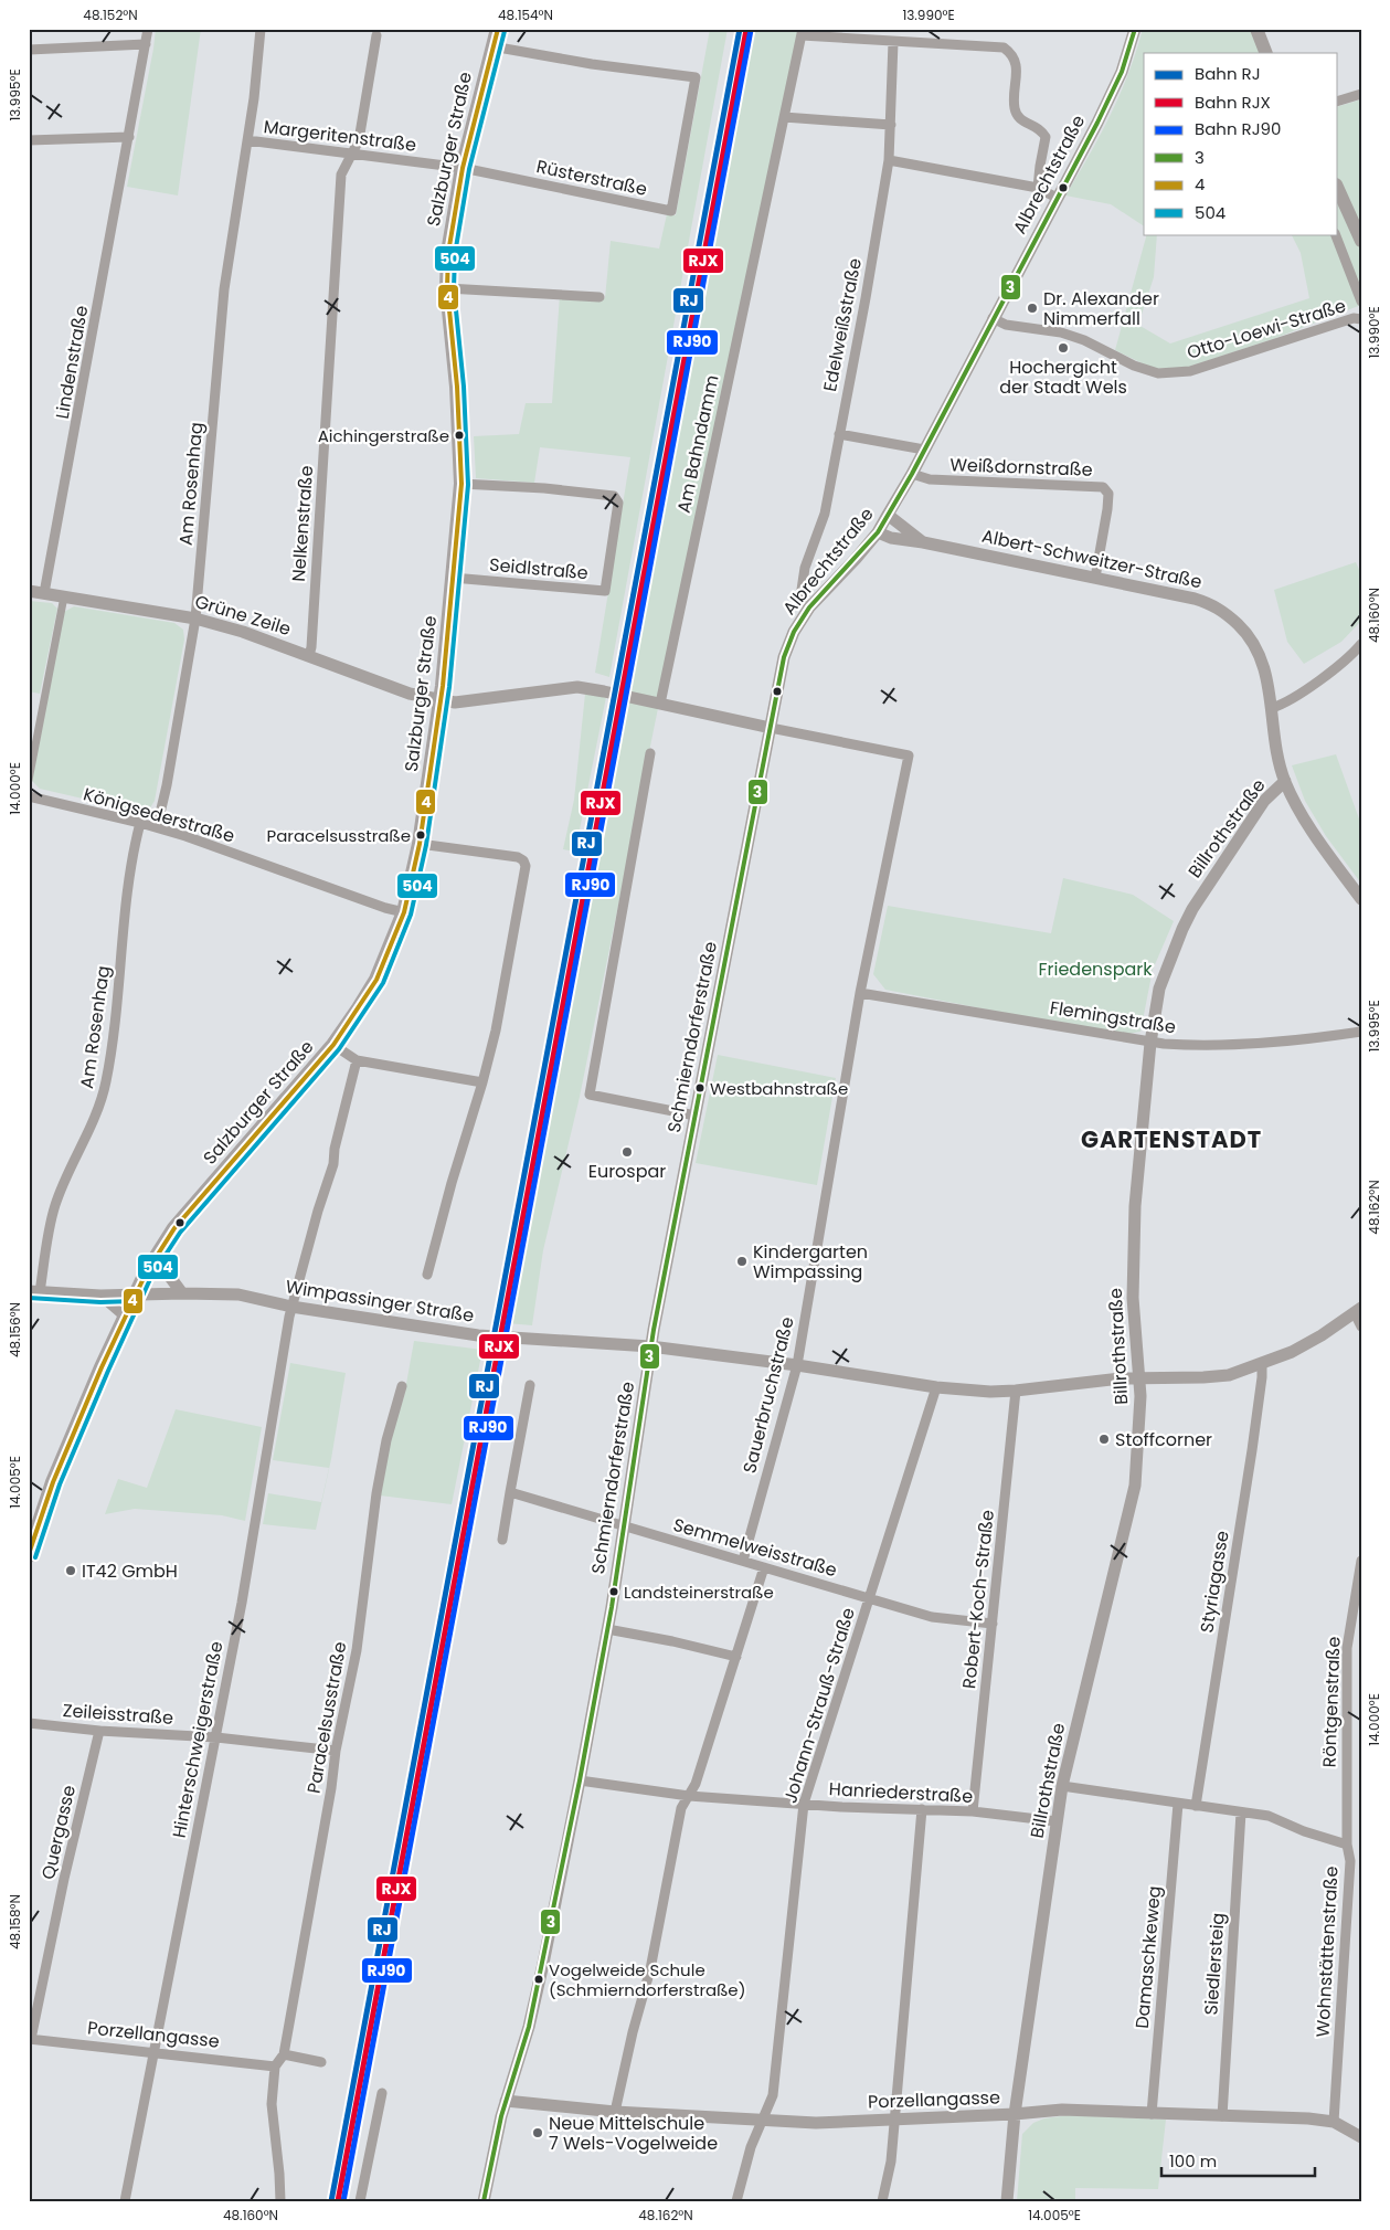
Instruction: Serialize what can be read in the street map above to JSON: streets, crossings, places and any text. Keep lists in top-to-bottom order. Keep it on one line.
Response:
{"streets":{"main road":["Salzburger Straße"],"street":["Margeritenstraße","Albrechtstraße","Rüsterstraße","Edelweißstraße","Otto-Loewi-Straße","Lindenstraße","Am Bahndamm","Weißdornstraße","Am Rosenhag","Nelkenstraße","Albert-Schweitzer-Straße","Seidlstraße","Grüne Zeile","Königsederstraße","Billrothstraße","Flemingstraße","Schmierndorferstraße","Wimpassinger Straße","Sauerbruchstraße","Semmelweisstraße","Styriagasse","Robert-Koch-Straße","Röntgenstraße","Johann-Strauß-Straße","Zeileisstraße","Paracelsusstraße","Hinterschweigerstraße","Hanriederstraße","Quergasse","Wohnstättenstraße","Damaschkeweg","Siedlersteig","Porzellangasse"]},"crossings":[["Margeritenstraße","Salzburger Straße"],["Margeritenstraße","Rüsterstraße"],["Margeritenstraße","Am Rosenhag"],["Margeritenstraße","Nelkenstraße"],["Salzburger Straße","Rüsterstraße"],["Salzburger Straße","Seidlstraße"],["Salzburger Straße","Grüne Zeile"],["Salzburger Straße","Königsederstraße"],["Salzburger Straße","Wimpassinger Straße"],["Albrechtstraße","Edelweißstraße"],["Albrechtstraße","Otto-Loewi-Straße"],["Albrechtstraße","Weißdornstraße"],["Albrechtstraße","Albert-Schweitzer-Straße"],["Albrechtstraße","Schmierndorferstraße"],["Albrechtstraße","Sauerbruchstraße"],["Lindenstraße","Grüne Zeile"],["Weißdornstraße","Albert-Schweitzer-Straße"],["Am Rosenhag","Grüne Zeile"],["Am Rosenhag","Königsederstraße"],["Am Rosenhag","Wimpassinger Straße"],["Nelkenstraße","Grüne Zeile"],["Albert-Schweitzer-Straße","Billrothstraße"],["Billrothstraße","Flemingstraße"],["Billrothstraße","Wimpassinger Straße"],["Billrothstraße","Hanriederstraße"],["Billrothstraße","Wohnstättenstraße"],["Billrothstraße","Porzellangasse"],["Flemingstraße","Sauerbruchstraße"],["Schmierndorferstraße","Wimpassinger Straße"],["Schmierndorferstraße","Sauerbruchstraße"],["Schmierndorferstraße","Semmelweisstraße"],["Schmierndorferstraße","Hanriederstraße"],["Schmierndorferstraße","Porzellangasse"],["Wimpassinger Straße","Sauerbruchstraße"],["Wimpassinger Straße","Styriagasse"],["Wimpassinger Straße","Robert-Koch-Straße"],["Wimpassinger Straße","Johann-Strauß-Straße"],["Wimpassinger Straße","Hinterschweigerstraße"],["Sauerbruchstraße","Semmelweisstraße"],["Semmelweisstraße","Robert-Koch-Straße"],["Semmelweisstraße","Johann-Strauß-Straße"],["Styriagasse","Wohnstättenstraße"],["Robert-Koch-Straße","Hanriederstraße"],["Röntgenstraße","Wohnstättenstraße"],["Johann-Strauß-Straße","Hanriederstraße"],["Johann-Strauß-Straße","Porzellangasse"],["Zeileisstraße","Paracelsusstraße"],["Zeileisstraße","Hinterschweigerstraße"],["Zeileisstraße","Quergasse"],["Hinterschweigerstraße","Porzellangasse"],["Quergasse","Porzellangasse"],["Wohnstättenstraße","Damaschkeweg"],["Wohnstättenstraße","Siedlersteig"],["Wohnstättenstraße","Porzellangasse"],["Damaschkeweg","Porzellangasse"],["Siedlersteig","Porzellangasse"]],"districts":["GARTENSTADT"],"parks":["Friedenspark"],"places":["Dr. Alexander Nimmerfall","Hochergicht der Stadt Wels","Aichingerstraße","Paracelsusstraße","Westbahnstraße","Eurospar","Kindergarten Wimpassing","Stoffcorner","IT42 GmbH","Landsteinerstraße","Vogelweide Schule (Schmierndorferstraße)","Neue Mittelschule 7 Wels-Vogelweide"],"lines":["rail line RJ","transit line 3","transit line 4","rail line RJX","rail line RJ90","transit line 504"],"legend":["Bahn RJ","Bahn RJX","Bahn RJ90","3","4","504"],"scale_bar":"100 m","coordinates":["48.152°N","48.154°N","13.990°E","13.995°E","48.160°N","14.000°E","48.162°N","48.156°N","14.005°E","48.158°N"]}
